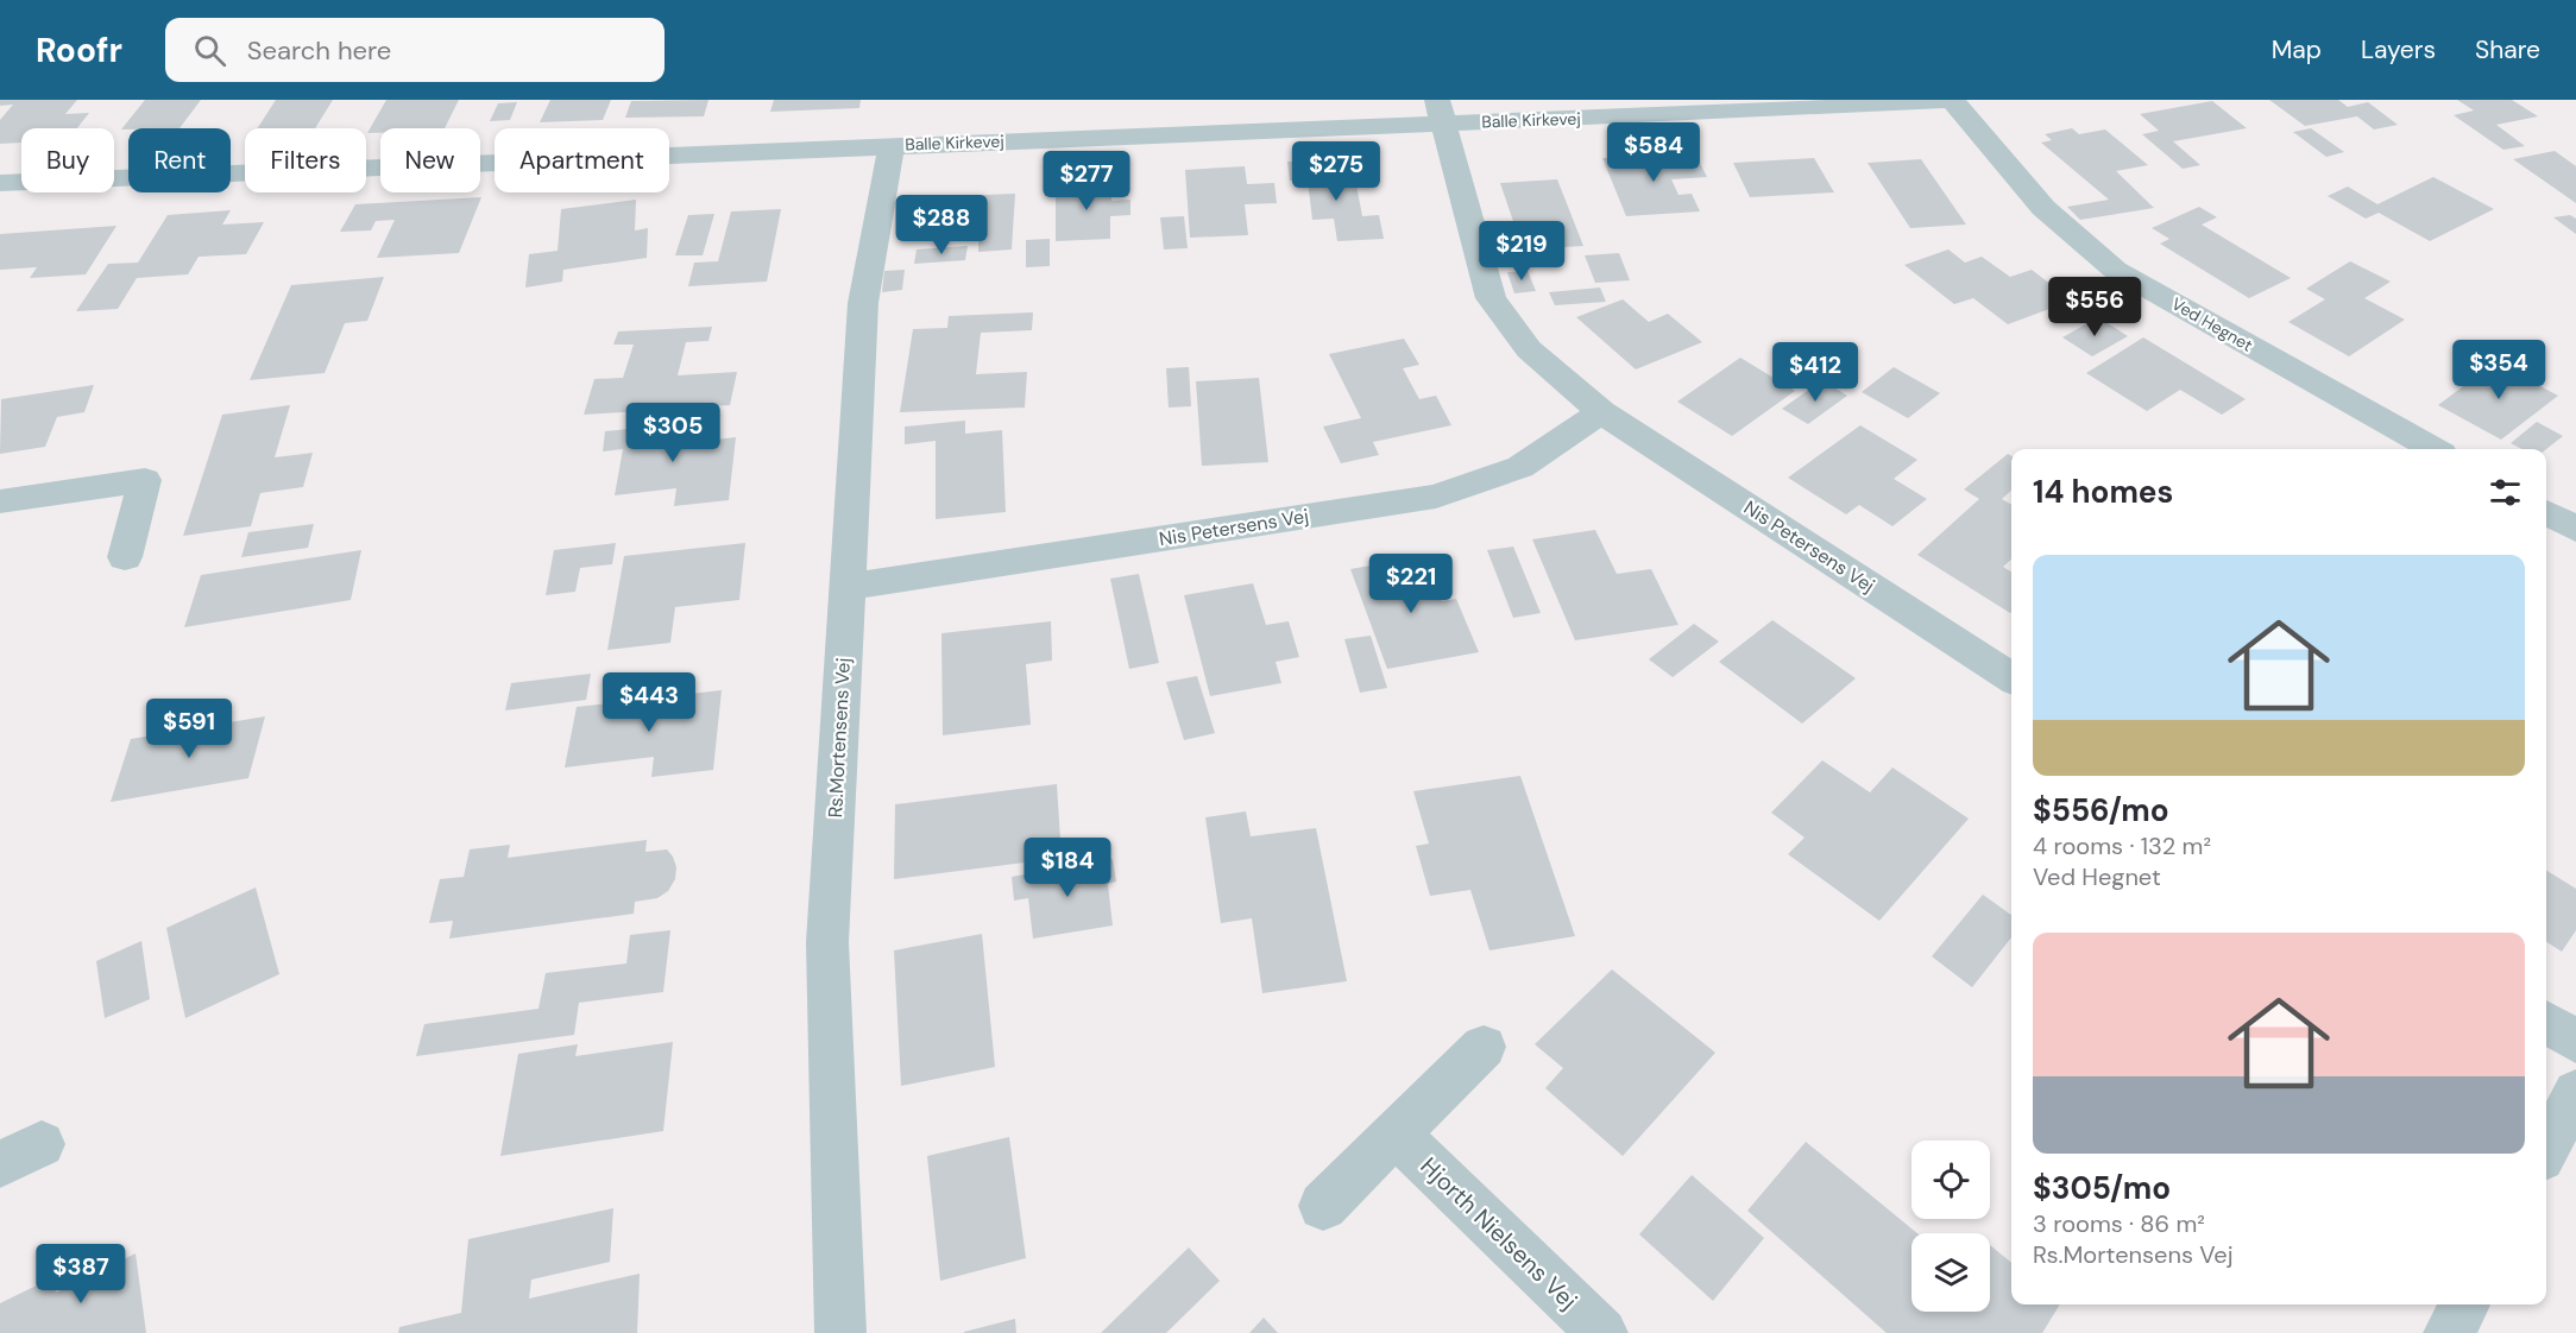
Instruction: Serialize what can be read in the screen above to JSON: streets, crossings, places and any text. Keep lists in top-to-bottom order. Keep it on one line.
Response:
{"streets":{"street":["Balle Kirkevej","Ved Hegnet","Nis Petersens Vej","Rs.Mortensens Vej","Hjorth Nielsens Vej"]},"crossings":[["Balle Kirkevej","Ved Hegnet"],["Balle Kirkevej","Nis Petersens Vej"],["Balle Kirkevej","Rs.Mortensens Vej"],["Nis Petersens Vej","Rs.Mortensens Vej"]],"page":{"header":"Roofr","search":"Search here","nav":["Map","Layers","Share"],"price":["$584","$275","$277","$288","$219","$556","$354","$412","$305","$221","$443","$591","$184","$387"],"chip":["Buy","Rent","Filters","New","Apartment"],"heading":"14 homes","list":[{"name":"$556/mo","note":"4 rooms · 132 m² · Ved Hegnet"},{"name":"$305/mo","note":"3 rooms · 86 m² · Rs.Mortensens Vej"}]}}
